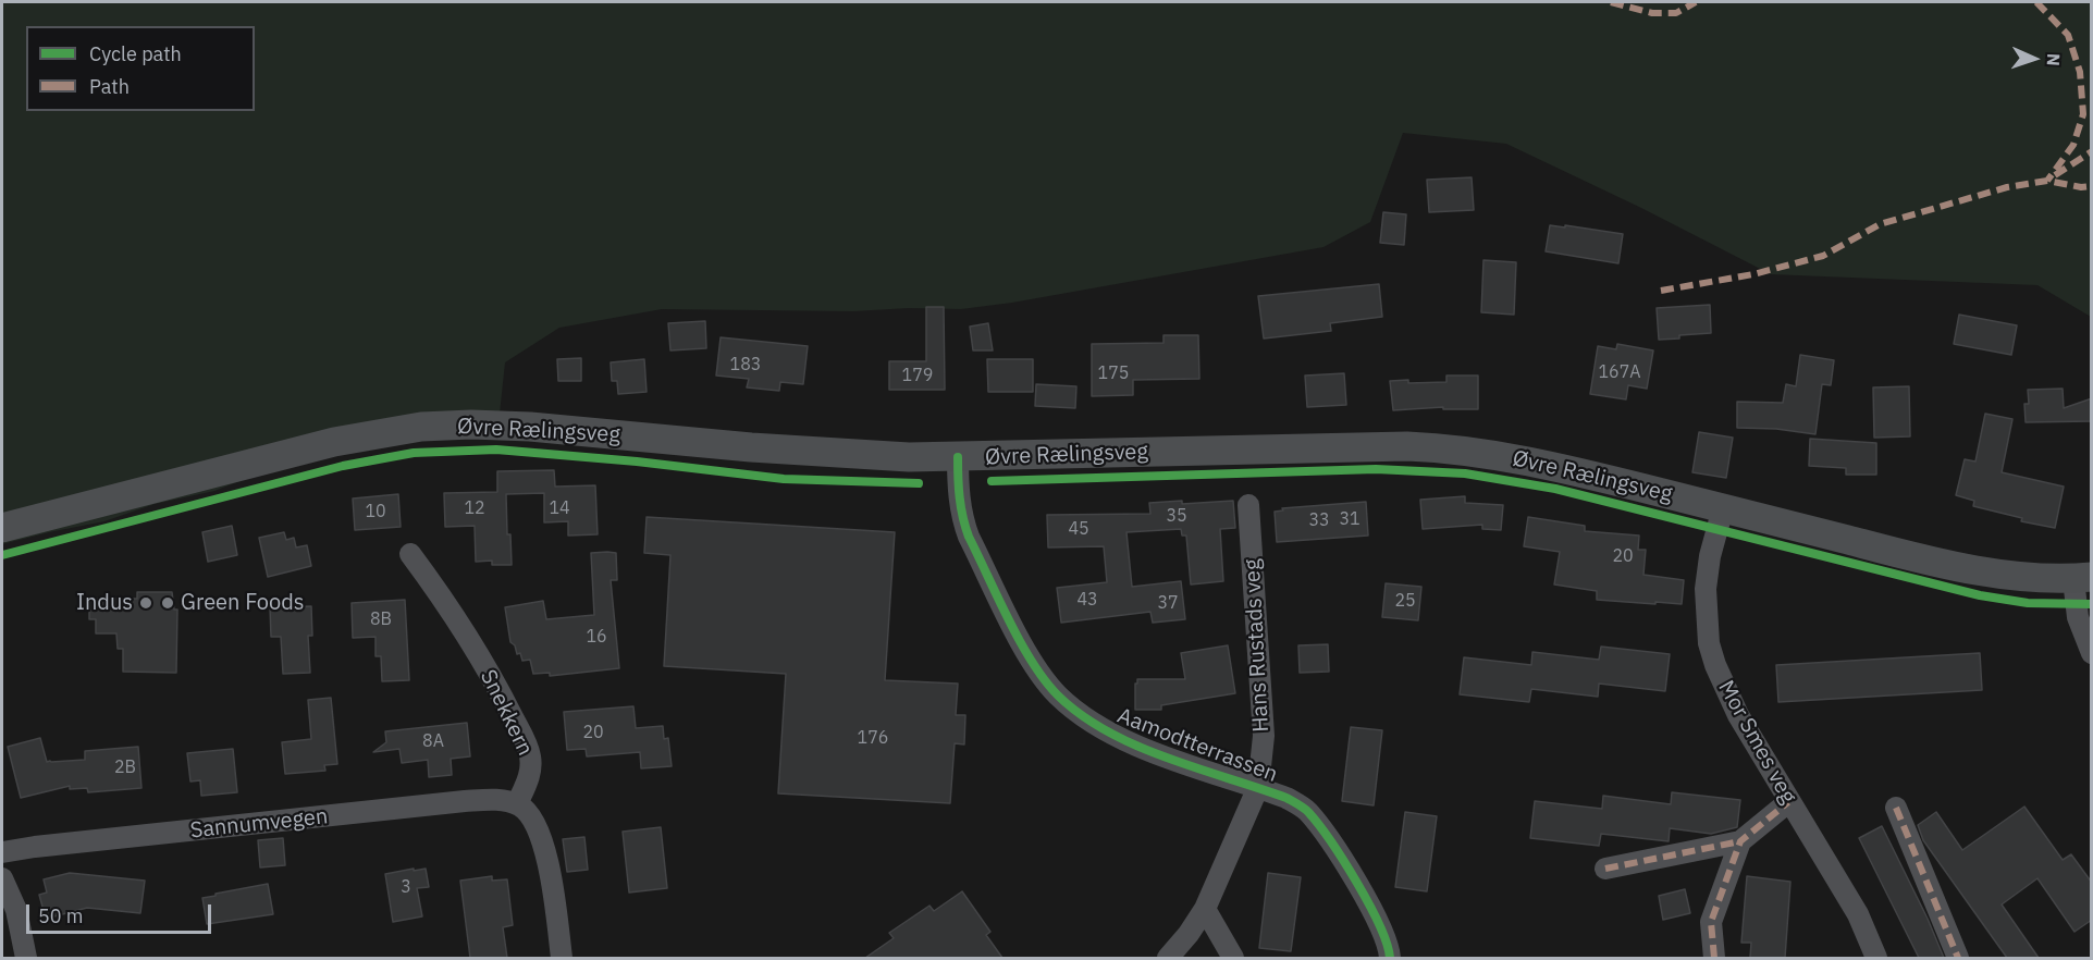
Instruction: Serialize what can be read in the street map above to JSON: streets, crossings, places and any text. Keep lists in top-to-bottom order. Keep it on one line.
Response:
{"streets":{"main road":["Øvre Rælingsveg"],"street":["Hans Rustads veg","Snekkern","Mor Smes veg","Aamodtterrassen","Sannumvegen"]},"crossings":[["Øvre Rælingsveg","Mor Smes veg"],["Øvre Rælingsveg","Aamodtterrassen"],["Hans Rustads veg","Aamodtterrassen"],["Snekkern","Sannumvegen"]],"places":["Indus","Green Foods"],"house_numbers":["183","167A","175","179","12","14","10","35","31","33","45","20","43","25","37","8B","16","20","176","8A","2B","3"],"legend":["Cycle path","Path"],"scale_bar":"50 m","north":"right"}
